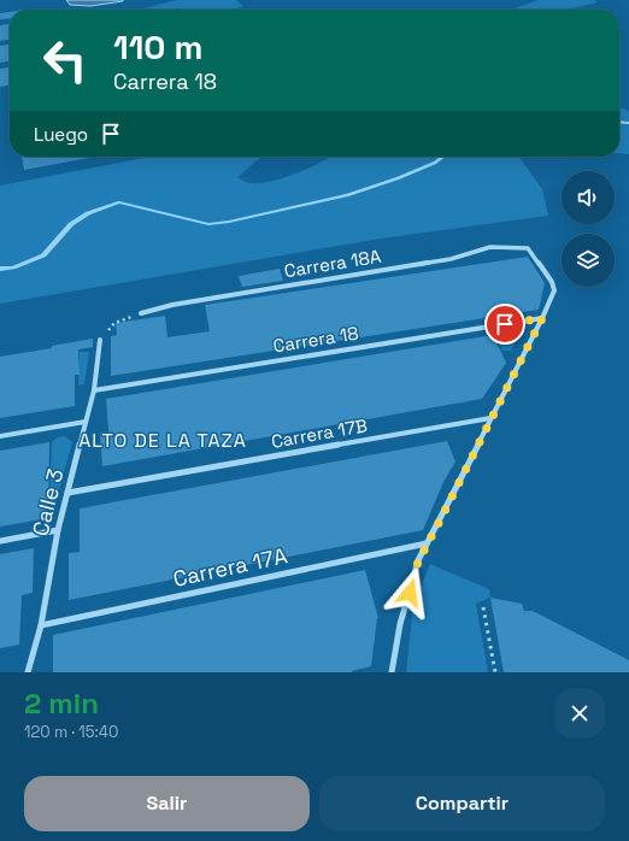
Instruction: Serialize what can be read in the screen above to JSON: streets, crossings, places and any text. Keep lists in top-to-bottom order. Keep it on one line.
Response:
{"streets":{"street":["Carrera 18A","Carrera 18","Carrera 17B","Calle 3","Carrera 17A"]},"crossings":[["Carrera 18A","Carrera 18"],["Carrera 18","Calle 3"],["Carrera 17B","Calle 3"],["Calle 3","Carrera 17A"]],"districts":["ALTO DE LA TAZA"],"page":{"turn":["110 m","Carrera 18"],"then":"Luego","heading":["2 min","120 m · 15:40"],"buttons":["Salir","Compartir"]}}
